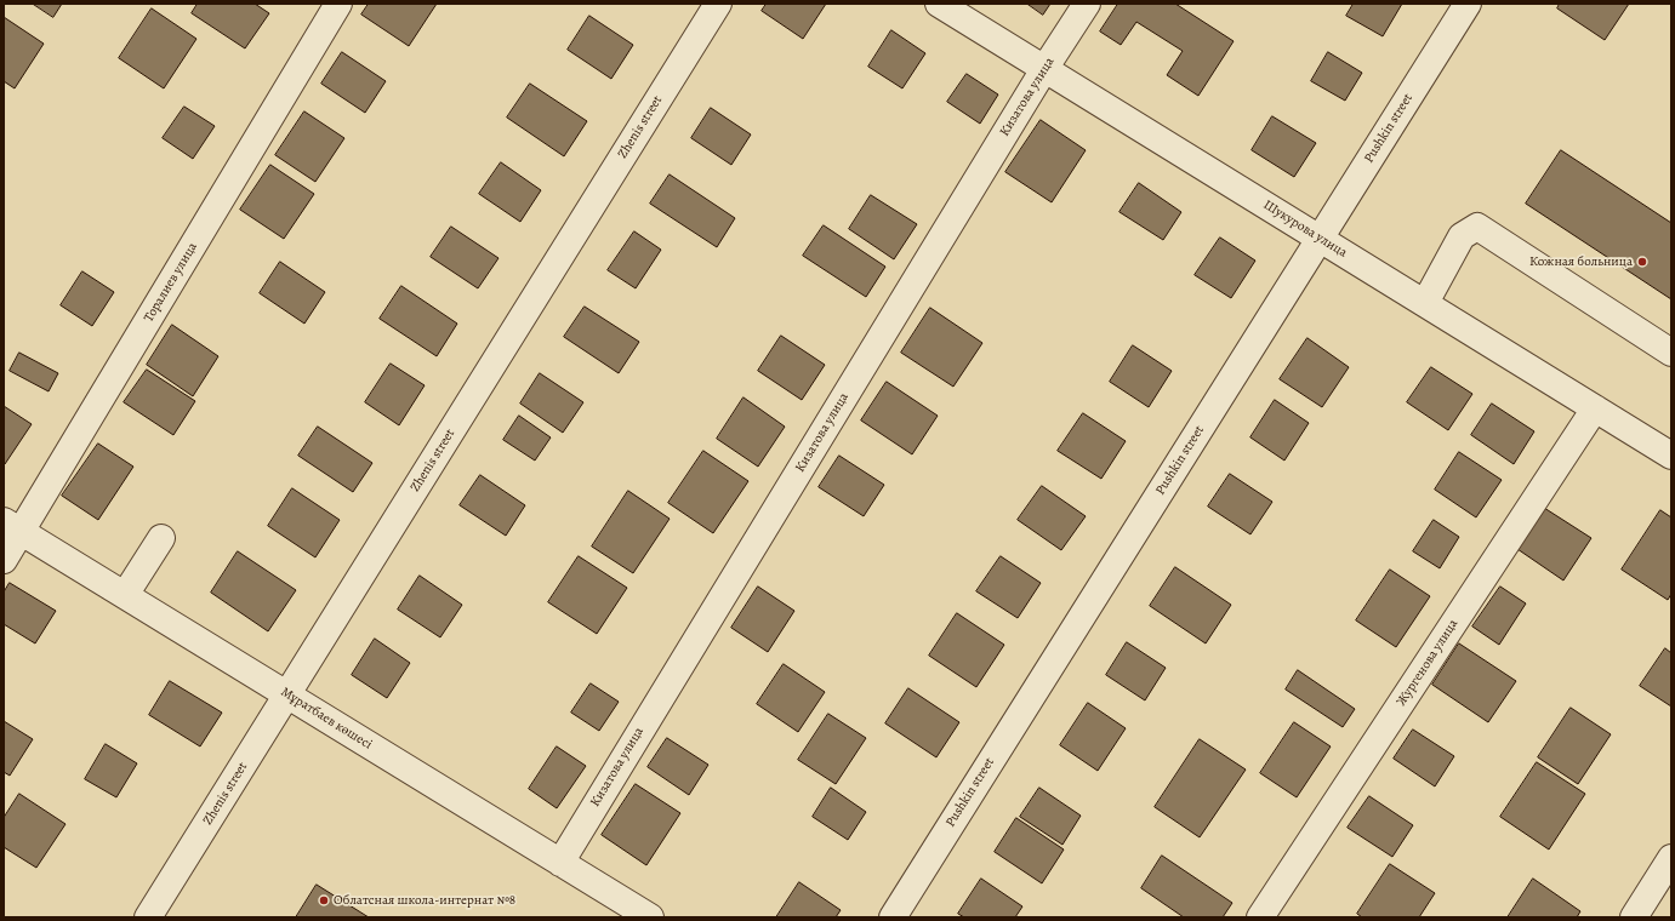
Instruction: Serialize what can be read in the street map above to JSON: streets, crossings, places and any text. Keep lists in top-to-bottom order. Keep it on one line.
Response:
{"streets":{"street":["Кизатова улица","Zhenis street","Pushkin street","Шукурова улица","Торалиев улица","Жургенова улица","Мұратбаев көшесі"]},"crossings":[["Кизатова улица","Шукурова улица"],["Кизатова улица","Мұратбаев көшесі"],["Zhenis street","Мұратбаев көшесі"],["Pushkin street","Шукурова улица"],["Шукурова улица","Жургенова улица"],["Торалиев улица","Мұратбаев көшесі"]],"places":["Кожная больница","Облатсная школа-интернат №8"]}
